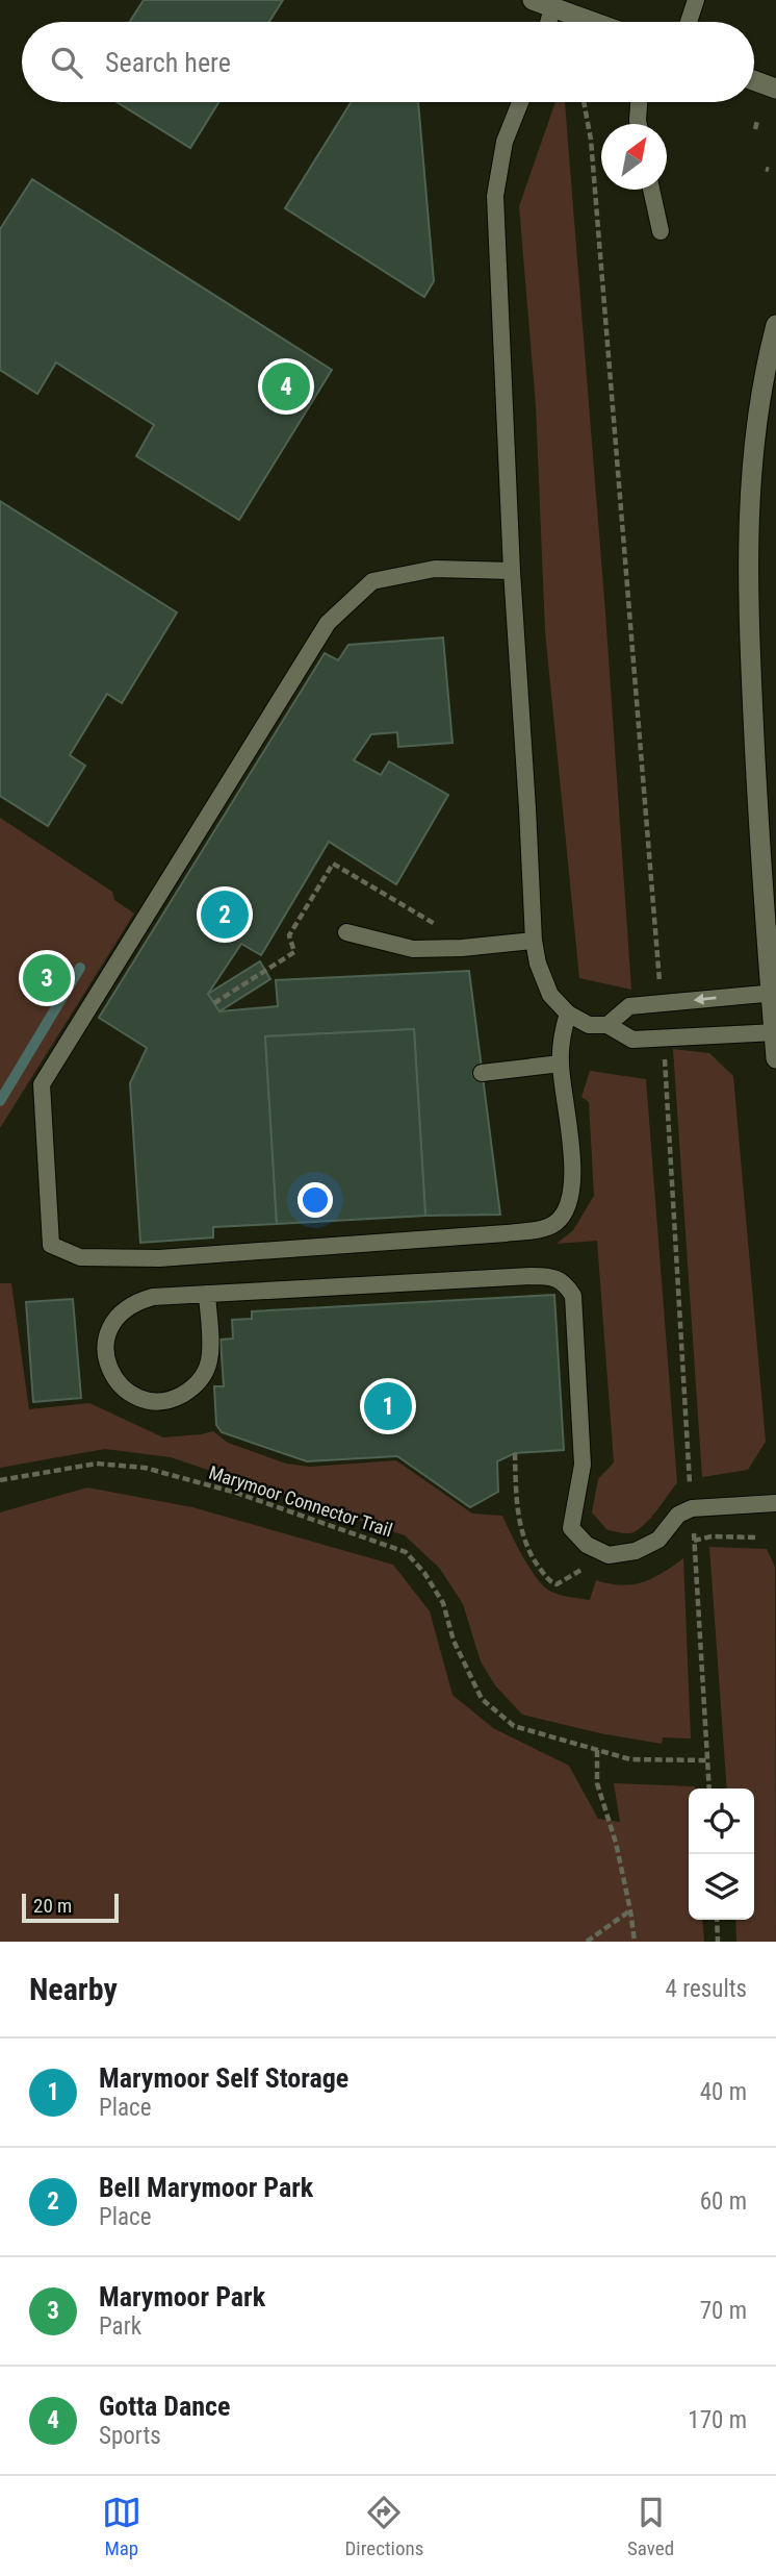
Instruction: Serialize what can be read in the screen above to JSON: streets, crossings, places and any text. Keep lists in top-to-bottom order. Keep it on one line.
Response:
{"streets":{"path":["Marymoor Connector Trail"]},"scale_bar":"20 m","north":"top right","page":{"search":"Search here","pins":["4","2","3","1"],"scale":"20 m","heading":["Nearby","4 results"],"list":[{"mark":"1","name":"Marymoor Self Storage","note":"Place","value":"40 m"},{"mark":"2","name":"Bell Marymoor Park","note":"Place","value":"60 m"},{"mark":"3","name":"Marymoor Park","note":"Park","value":"70 m"},{"mark":"4","name":"Gotta Dance","note":"Sports","value":"170 m"}],"nav":["Map","Directions","Saved"]}}
